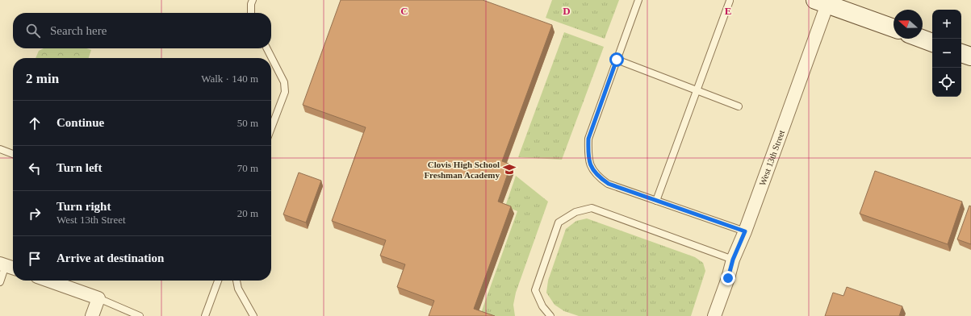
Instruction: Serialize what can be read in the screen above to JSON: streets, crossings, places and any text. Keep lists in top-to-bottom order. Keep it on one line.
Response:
{"streets":{"street":["West 13th Street"]},"places":{"school or university":["Clovis High School Freshman Academy"]},"north":"left","page":{"map_buttons":["+","−"],"search":"Search here","heading":["2 min","Walk · 140 m"],"list":[["Continue","50 m"],["Turn left","70 m"],["Turn right","West 13th Street","20 m"],"Arrive at destination"]},"grid":{"columns":["C","D","E"]}}
